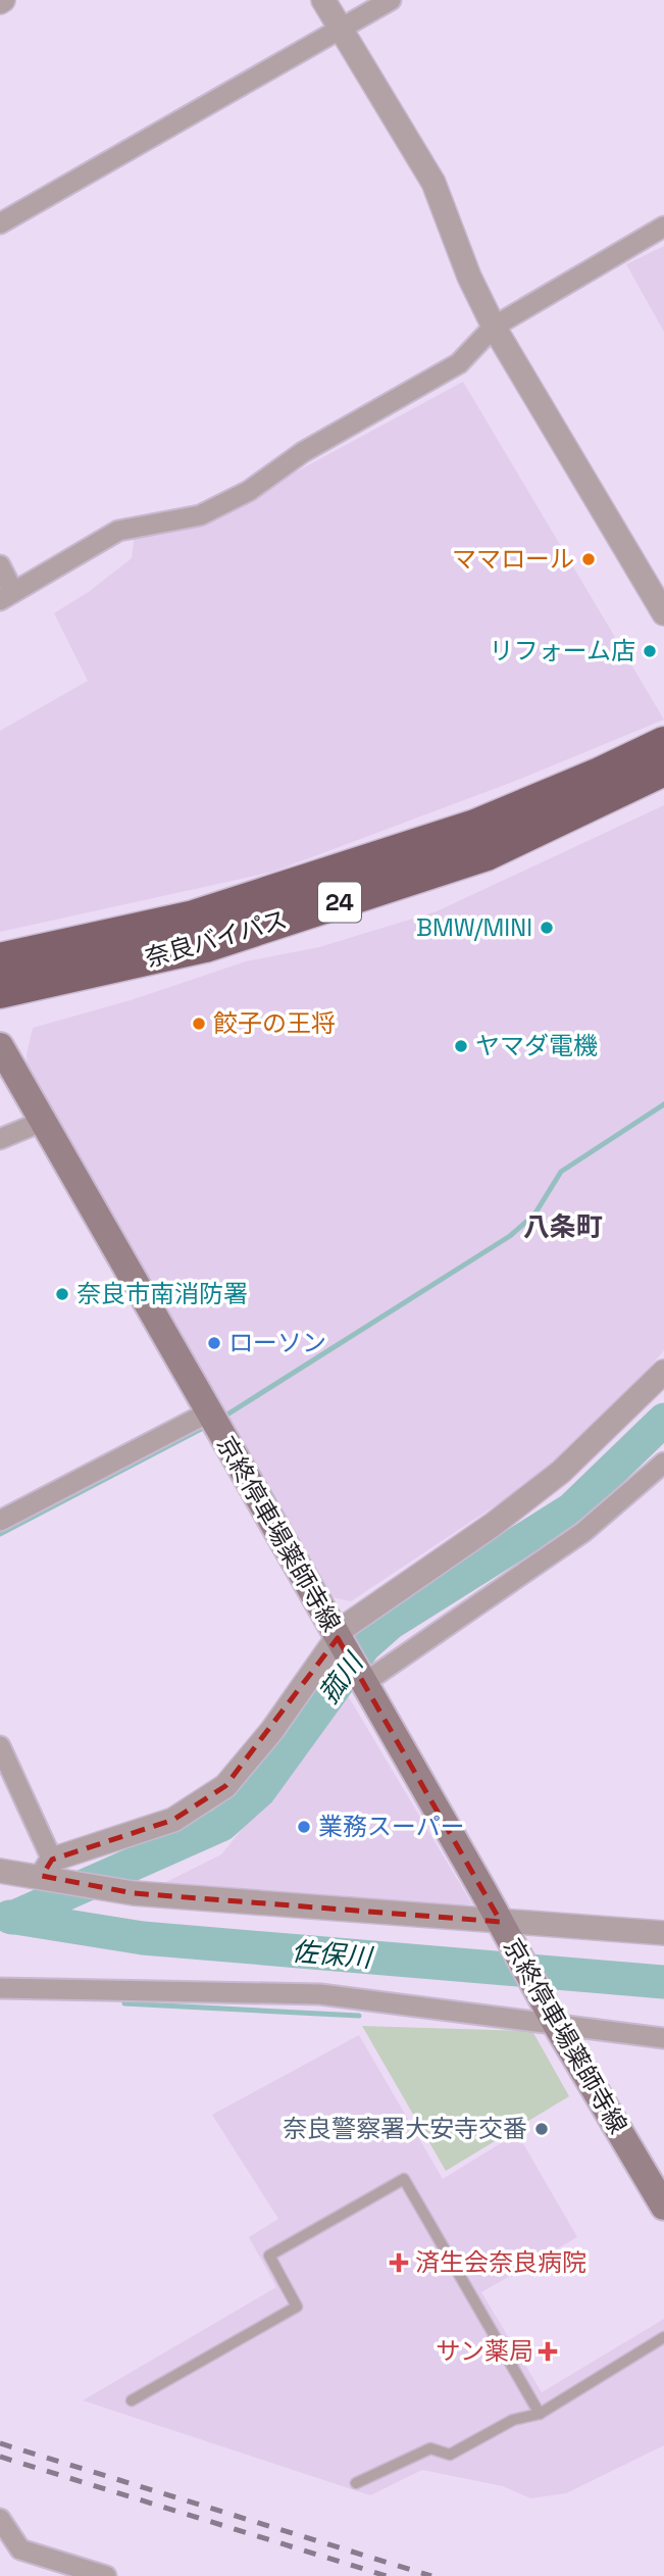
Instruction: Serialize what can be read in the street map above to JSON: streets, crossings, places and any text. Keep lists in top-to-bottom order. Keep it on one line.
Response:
{"streets":{"highway":["24","奈良バイパス"],"main road":["京終停車場薬師寺線"]},"districts":["八条町"],"water":["菰川","佐保川"],"places":{"other":["ママロール","リフォーム店","BMW/MINI","餃子の王将","ヤマダ電機","奈良市南消防署","ローソン","業務スーパー","奈良警察署大安寺交番"],"health":["済生会奈良病院","サン薬局"]}}
